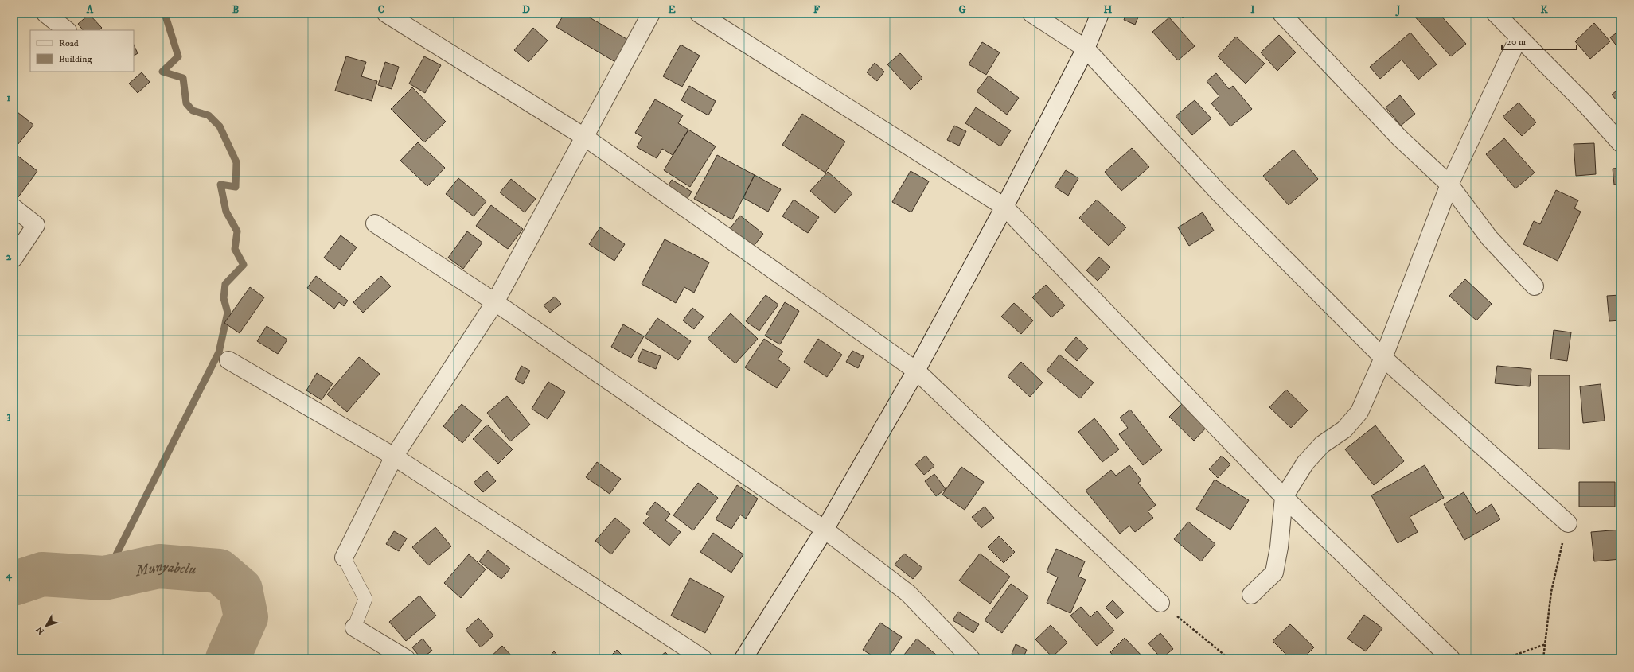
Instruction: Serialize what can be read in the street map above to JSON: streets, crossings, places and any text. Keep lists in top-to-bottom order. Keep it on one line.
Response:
{"water":["Munyabelu"],"legend":["Road","Building"],"scale_bar":"20 m","north":"bottom left","grid":{"columns":["A","B","C","D","E","F","G","H","I","J","K"],"rows":["1","2","3","4"]}}
